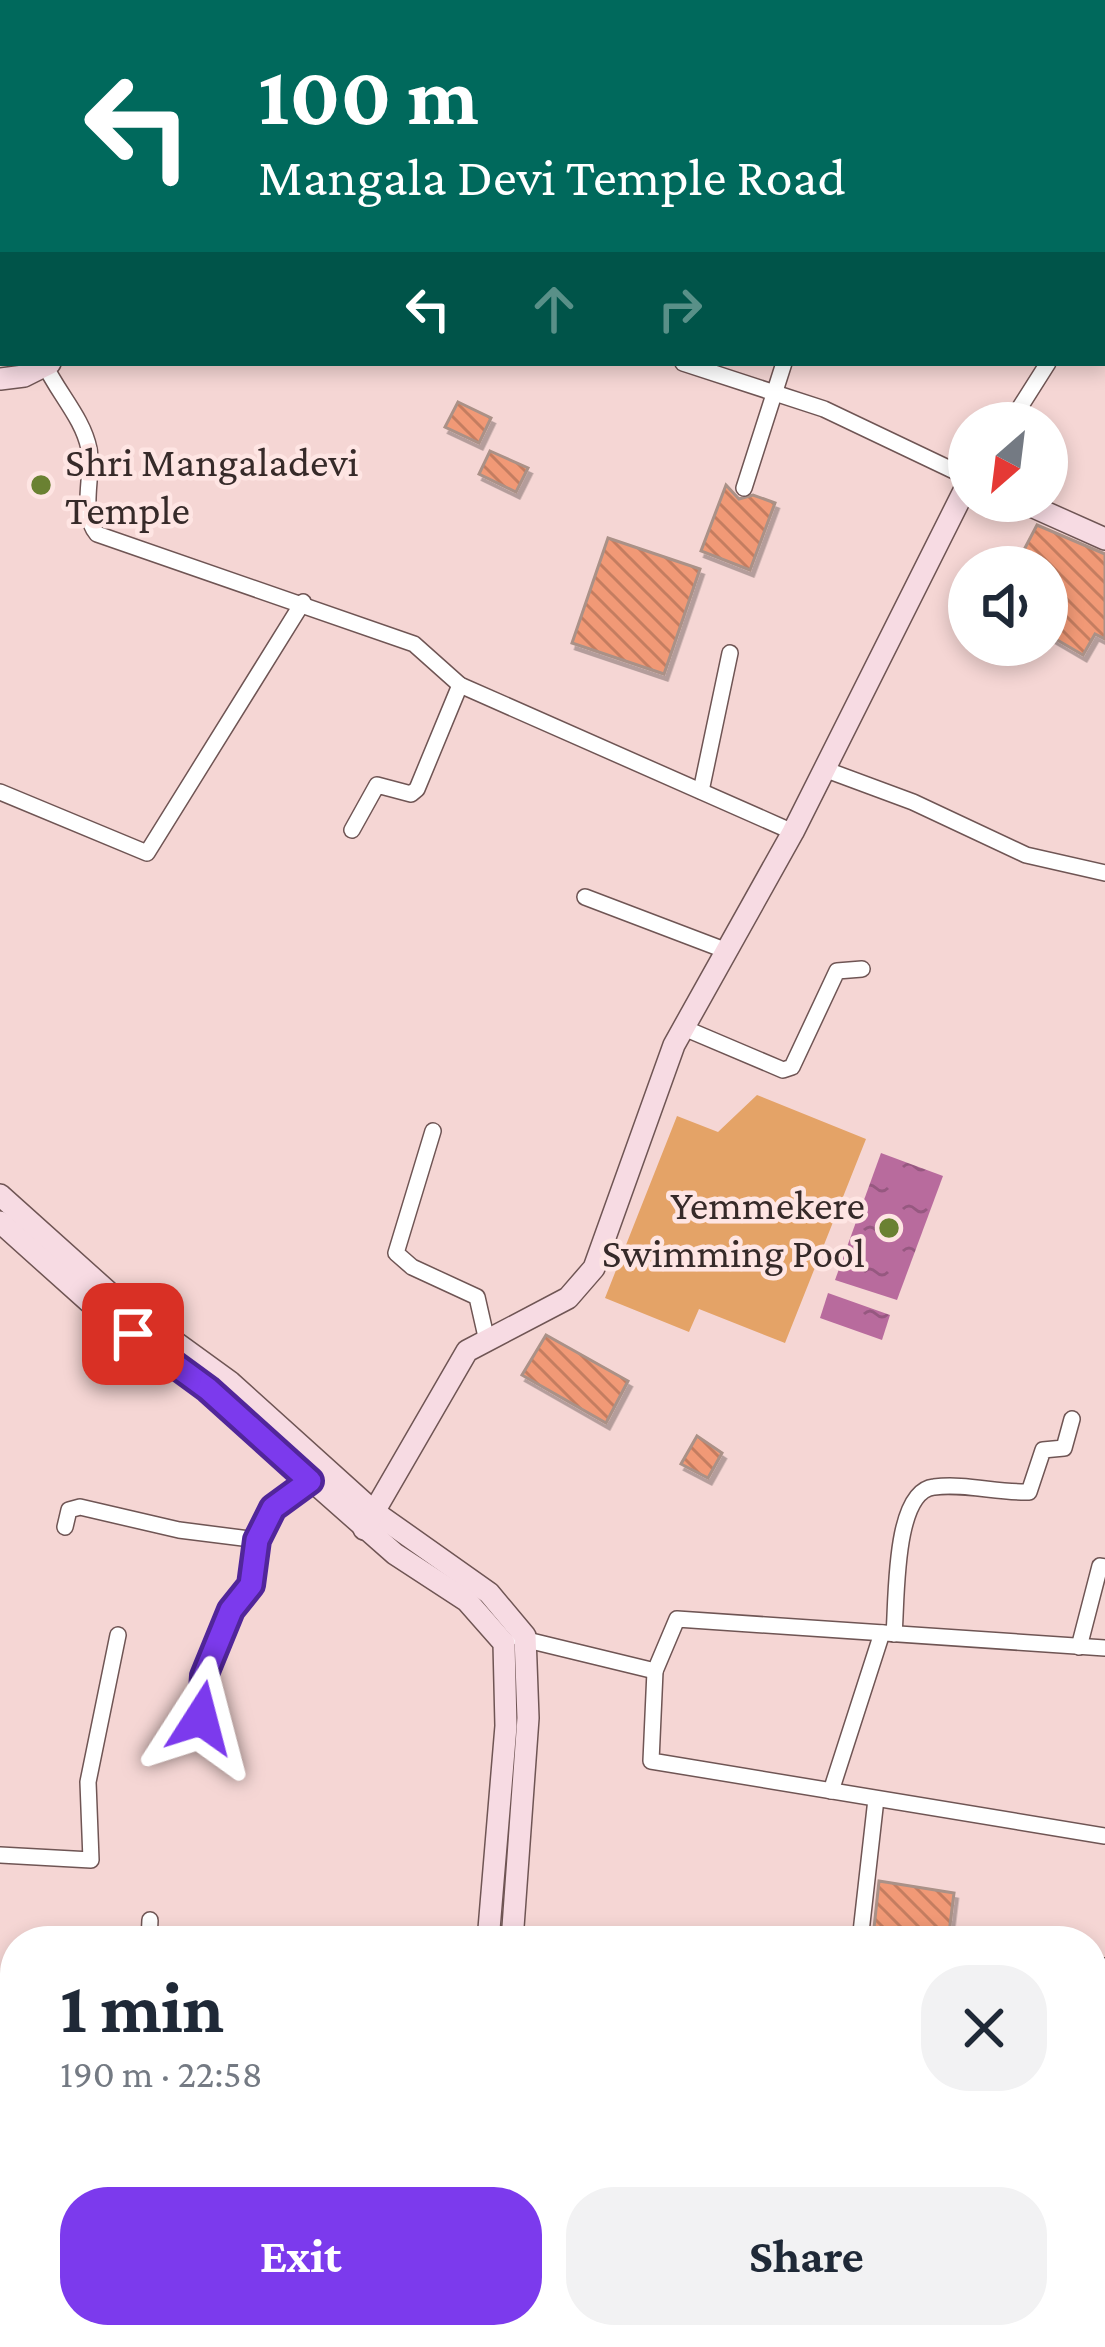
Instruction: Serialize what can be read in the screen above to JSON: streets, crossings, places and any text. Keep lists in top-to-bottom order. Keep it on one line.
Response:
{"places":["Shri Mangaladevi Temple","Yemmekere Swimming Pool"],"north":"bottom left","page":{"turn":["100 m","Mangala Devi Temple Road"],"heading":["1 min","190 m · 22:58"],"buttons":["Exit","Share"]}}
